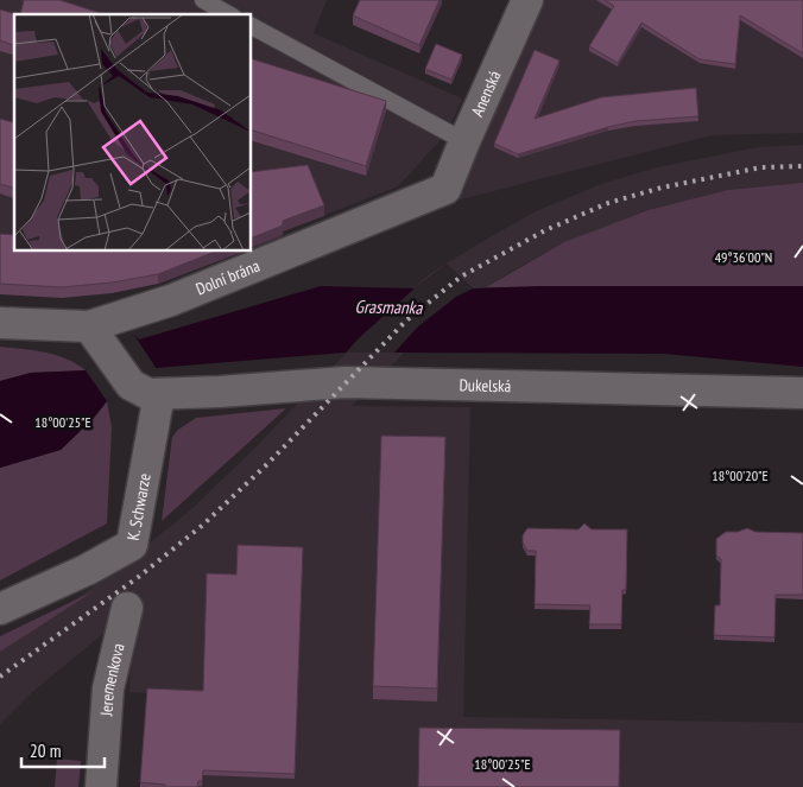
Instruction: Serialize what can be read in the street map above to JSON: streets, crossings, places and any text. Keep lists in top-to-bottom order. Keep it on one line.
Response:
{"streets":{"street":["Anenská","Dolní brána","Dukelská","K. Schwarze","Jeremenkova"]},"crossings":[["Anenská","Dolní brána"],["Dukelská","K. Schwarze"]],"water":["Grasmanka"],"scale_bar":"20 m","coordinates":["49°36'00\"N","18°00'25\"E","18°00'20\"E"]}
